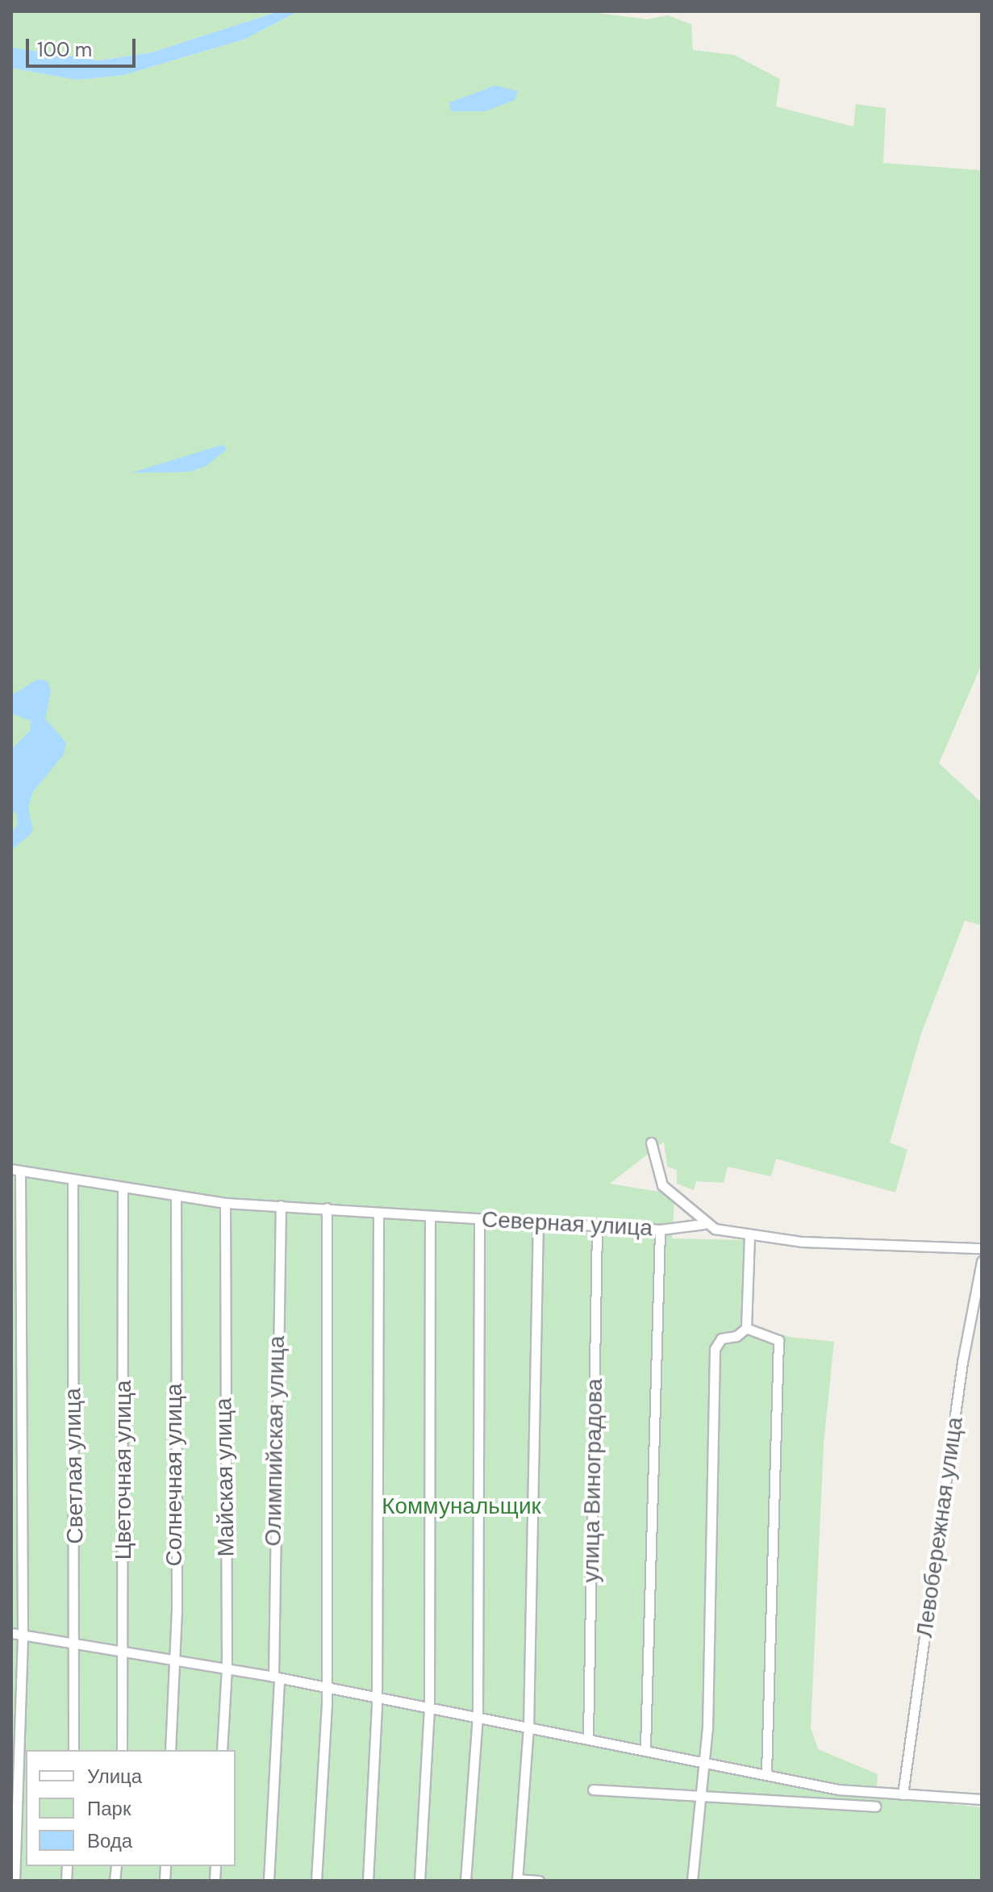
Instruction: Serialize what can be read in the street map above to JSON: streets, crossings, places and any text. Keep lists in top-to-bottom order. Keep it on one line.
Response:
{"streets":{"street":["Северная улица","Олимпийская улица","Светлая улица","Цветочная улица","Солнечная улица","Майская улица","улица Виноградова","Левобережная улица"]},"crossings":[["Северная улица","Олимпийская улица"],["Северная улица","Светлая улица"],["Северная улица","Цветочная улица"],["Северная улица","Солнечная улица"],["Северная улица","Майская улица"],["Северная улица","улица Виноградова"]],"parks":["Коммунальщик"],"legend":["Улица","Парк","Вода"],"scale_bar":"100 m"}
